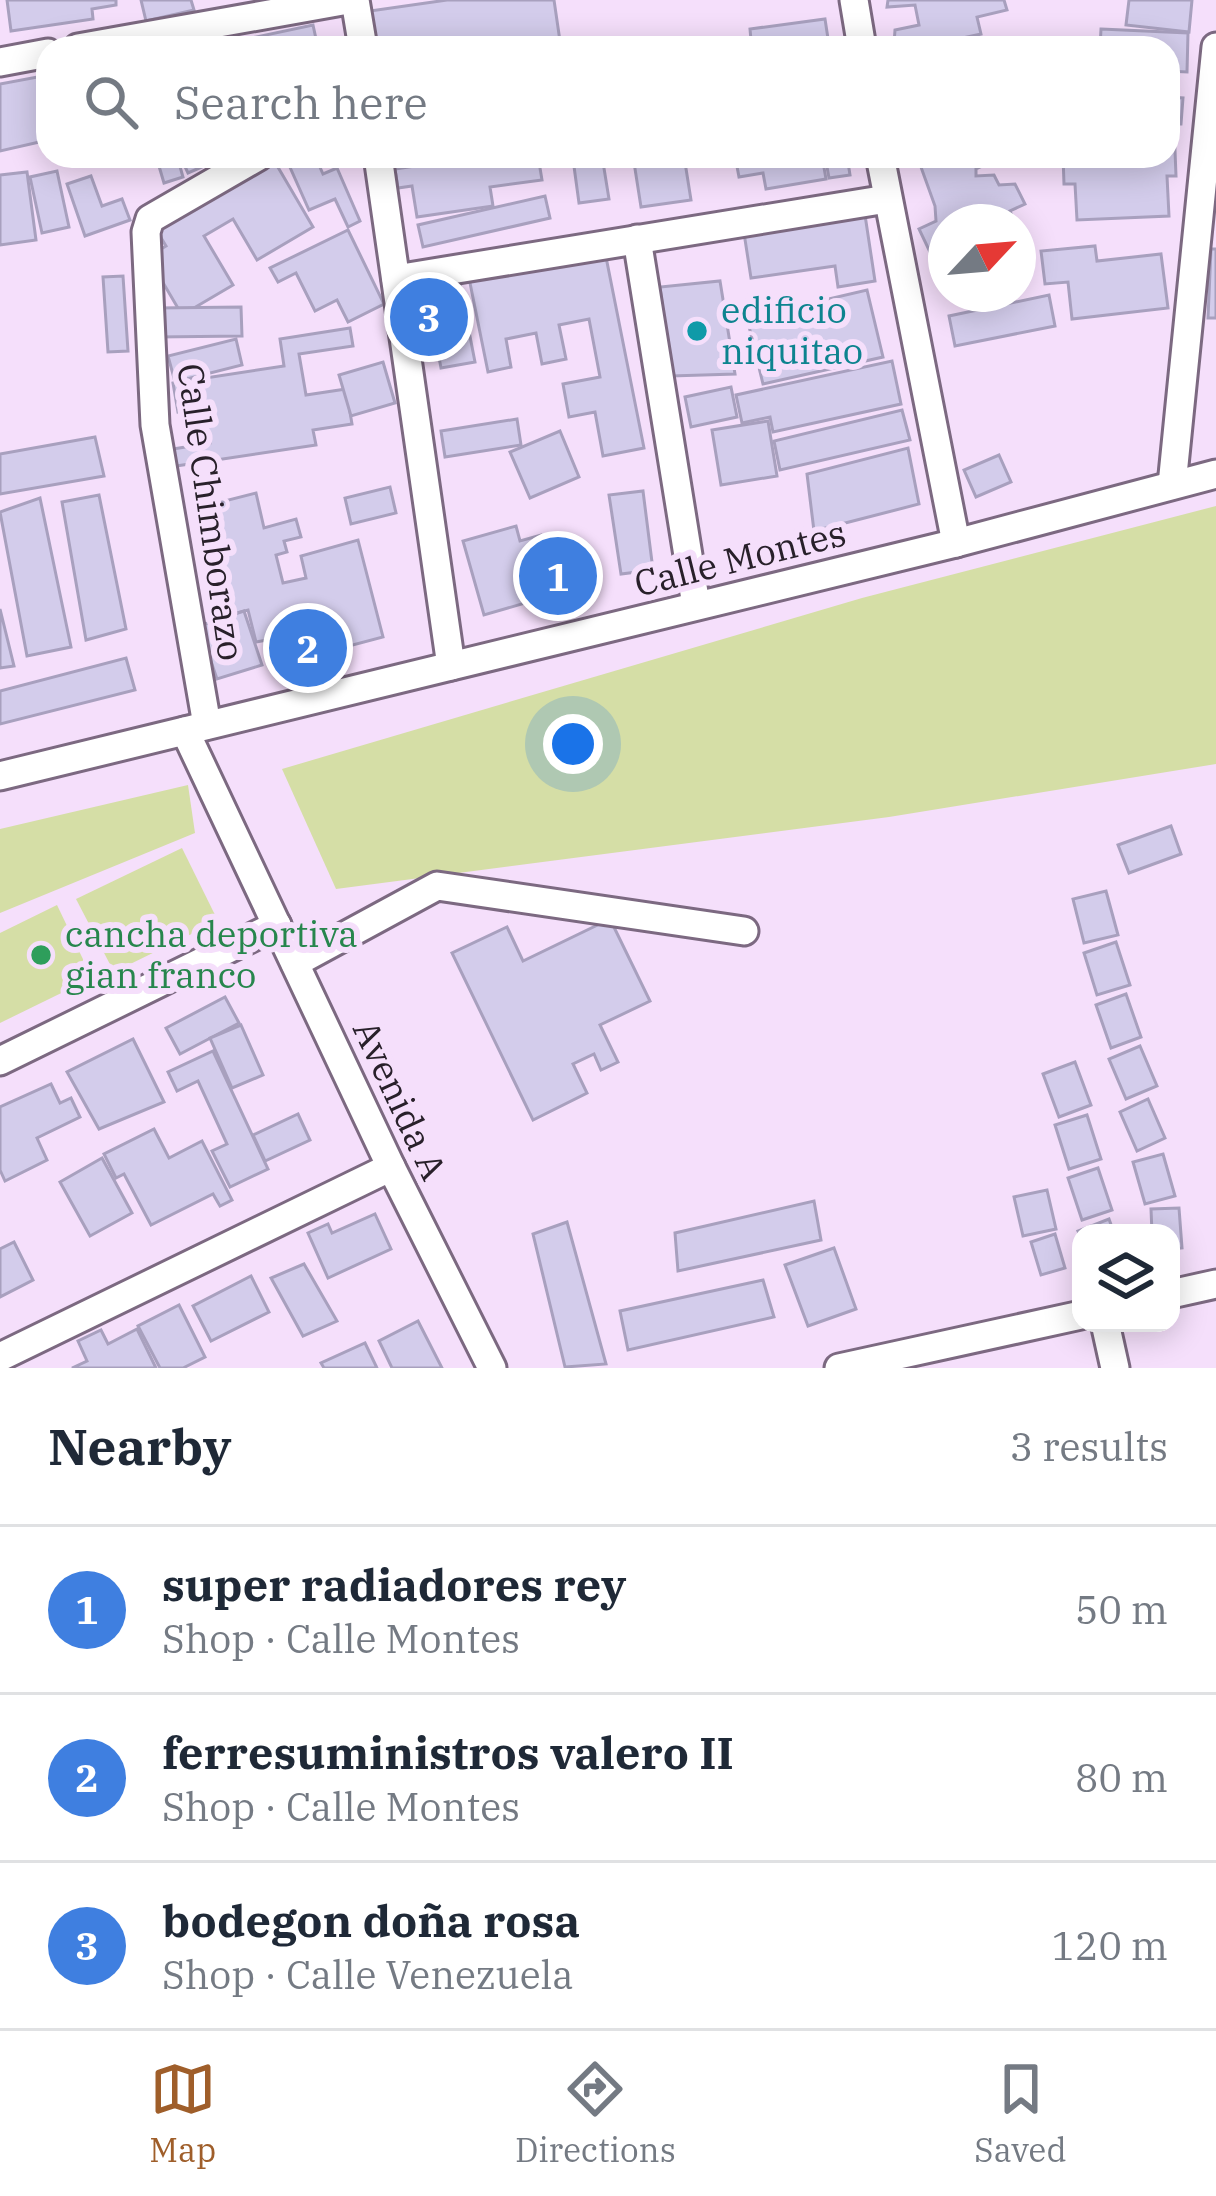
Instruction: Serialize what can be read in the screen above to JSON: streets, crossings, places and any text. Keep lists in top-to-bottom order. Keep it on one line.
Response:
{"streets":{"street":["Calle Chimborazo","Calle Montes","Avenida A"]},"crossings":[["Calle Chimborazo","Calle Montes"],["Calle Chimborazo","Avenida A"],["Calle Montes","Avenida A"]],"places":["edificio niquitao","cancha deportiva gian franco"],"north":"top right","page":{"search":"Search here","pins":["3","1","2"],"heading":["Nearby","3 results"],"list":[{"mark":"1","name":"super radiadores rey","note":"Shop · Calle Montes","value":"50 m"},{"mark":"2","name":"ferresuministros valero II","note":"Shop · Calle Montes","value":"80 m"},{"mark":"3","name":"bodegon doña rosa","note":"Shop · Calle Venezuela","value":"120 m"}],"nav":["Map","Directions","Saved"]}}
